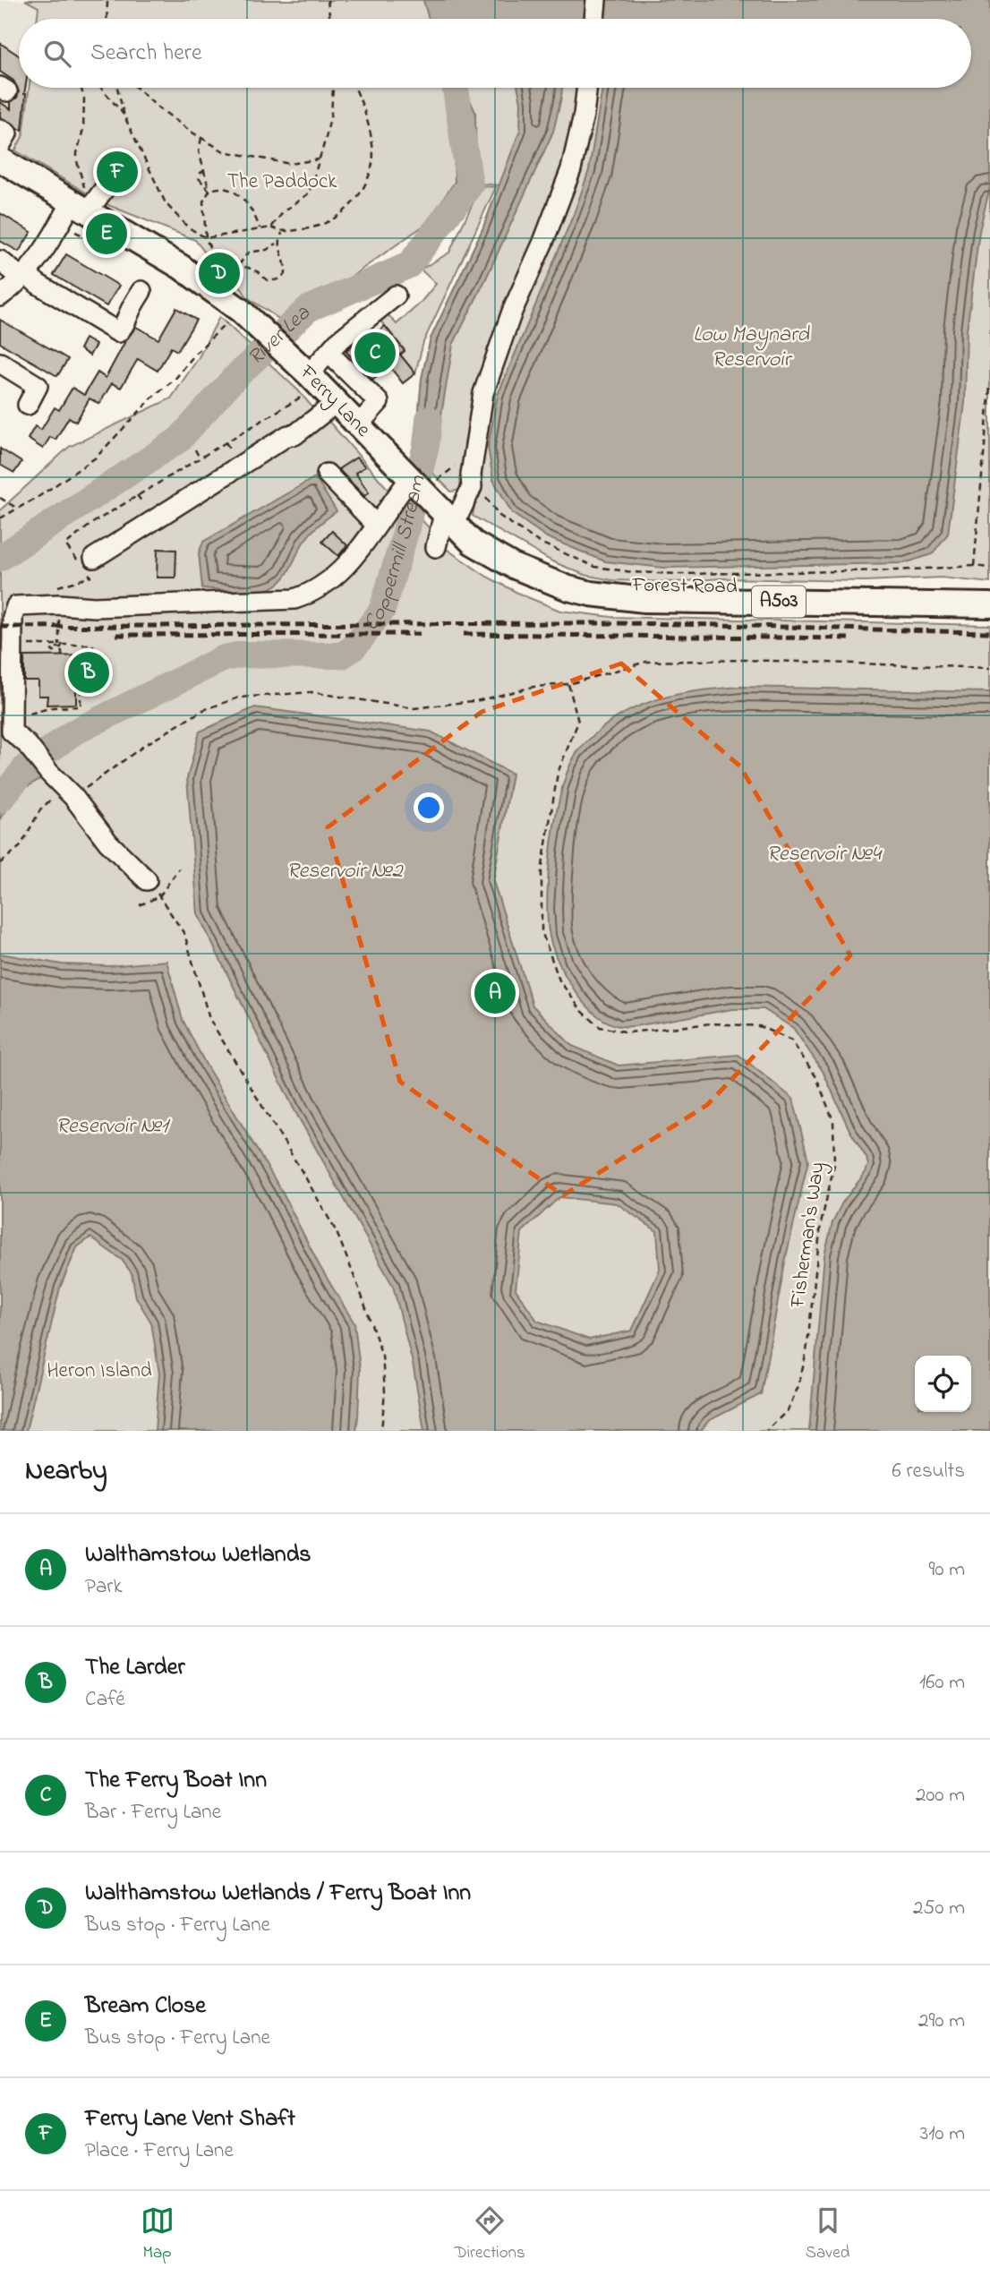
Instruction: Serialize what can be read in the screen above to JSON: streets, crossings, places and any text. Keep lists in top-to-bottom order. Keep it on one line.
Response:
{"streets":{"main road":["Ferry Lane","Forest Road","A503"],"path":["Fisherman's Way"]},"crossings":[["Ferry Lane","Forest Road"]],"water":["Low Maynard Reservoir","River Lea","Coppermill Stream","Reservoir №4","Reservoir №2","Reservoir №1"],"parks":["The Paddock","Heron Island"],"page":{"search":"Search here","pins":["F","E","D","C","B","A"],"heading":["Nearby","6 results"],"list":[{"mark":"A","name":"Walthamstow Wetlands","note":"Park","value":"90 m"},{"mark":"B","name":"The Larder","note":"Café","value":"160 m"},{"mark":"C","name":"The Ferry Boat Inn","note":"Bar · Ferry Lane","value":"200 m"},{"mark":"D","name":"Walthamstow Wetlands / Ferry Boat Inn","note":"Bus stop · Ferry Lane","value":"250 m"},{"mark":"E","name":"Bream Close","note":"Bus stop · Ferry Lane","value":"290 m"},{"mark":"F","name":"Ferry Lane Vent Shaft","note":"Place · Ferry Lane","value":"310 m"}],"nav":["Map","Directions","Saved"]}}
